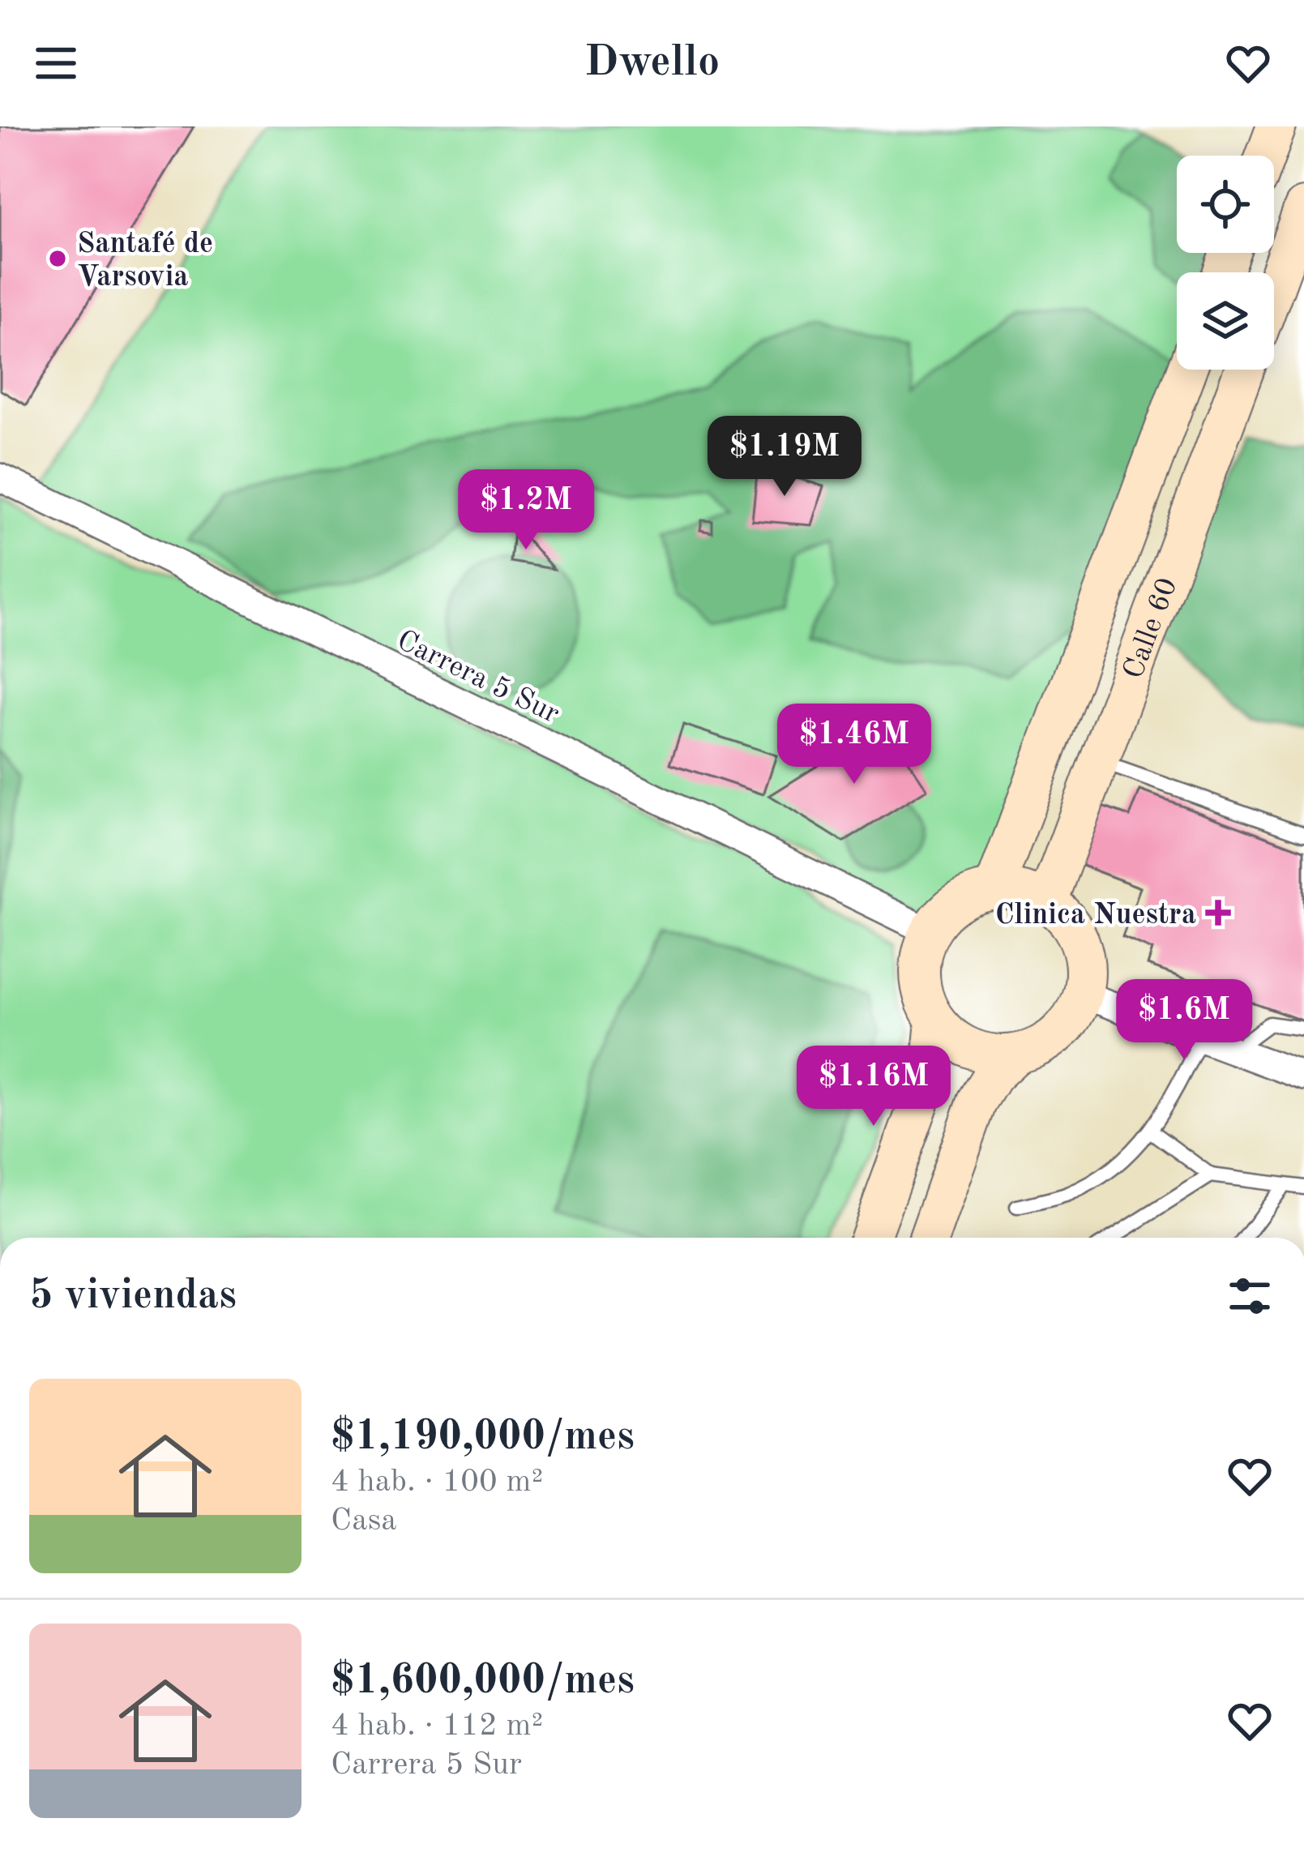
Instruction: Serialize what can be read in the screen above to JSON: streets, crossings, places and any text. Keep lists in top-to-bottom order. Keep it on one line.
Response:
{"streets":{"main road":["Calle 60"],"street":["Carrera 5 Sur"]},"crossings":[["Calle 60","Carrera 5 Sur"]],"places":{"other":["Santafé de Varsovia"],"health":["Clinica Nuestra"]},"page":{"header":"Dwello","price":["$1.19M","$1.2M","$1.46M","$1.6M","$1.16M"],"heading":"5 viviendas","list":[{"name":"$1,190,000/mes","note":"4 hab. · 100 m² · Casa"},{"name":"$1,600,000/mes","note":"4 hab. · 112 m² · Carrera 5 Sur"}]}}
